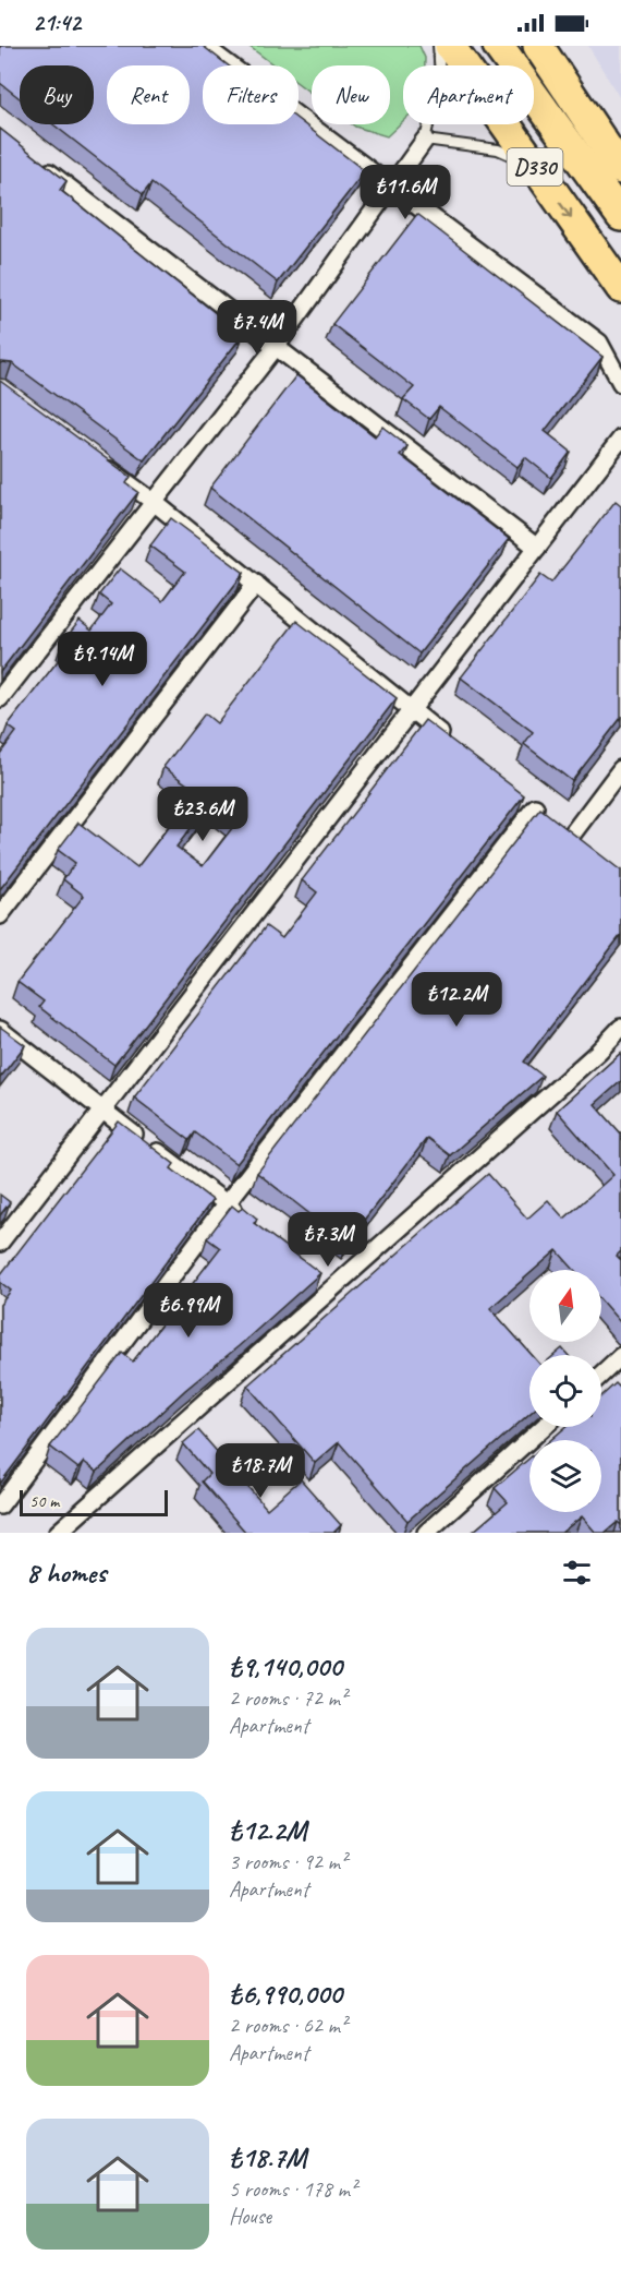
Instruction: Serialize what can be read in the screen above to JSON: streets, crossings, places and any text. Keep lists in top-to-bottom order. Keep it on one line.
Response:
{"streets":{"highway":["D330"]},"scale_bar":"50 m","north":"top","page":{"status":"21:42","chip":["Buy","Rent","Filters","New","Apartment"],"price":["₺11.6M","₺7.4M","₺9.14M","₺23.6M","₺12.2M","₺7.3M","₺6.99M","₺18.7M"],"scale":"50 m","heading":"8 homes","list":[{"name":"₺9,140,000","note":"2 rooms · 72 m² · Apartment"},{"name":"₺12.2M","note":"3 rooms · 92 m² · Apartment"},{"name":"₺6,990,000","note":"2 rooms · 62 m² · Apartment"},{"name":"₺18.7M","note":"5 rooms · 178 m² · House"}]}}
